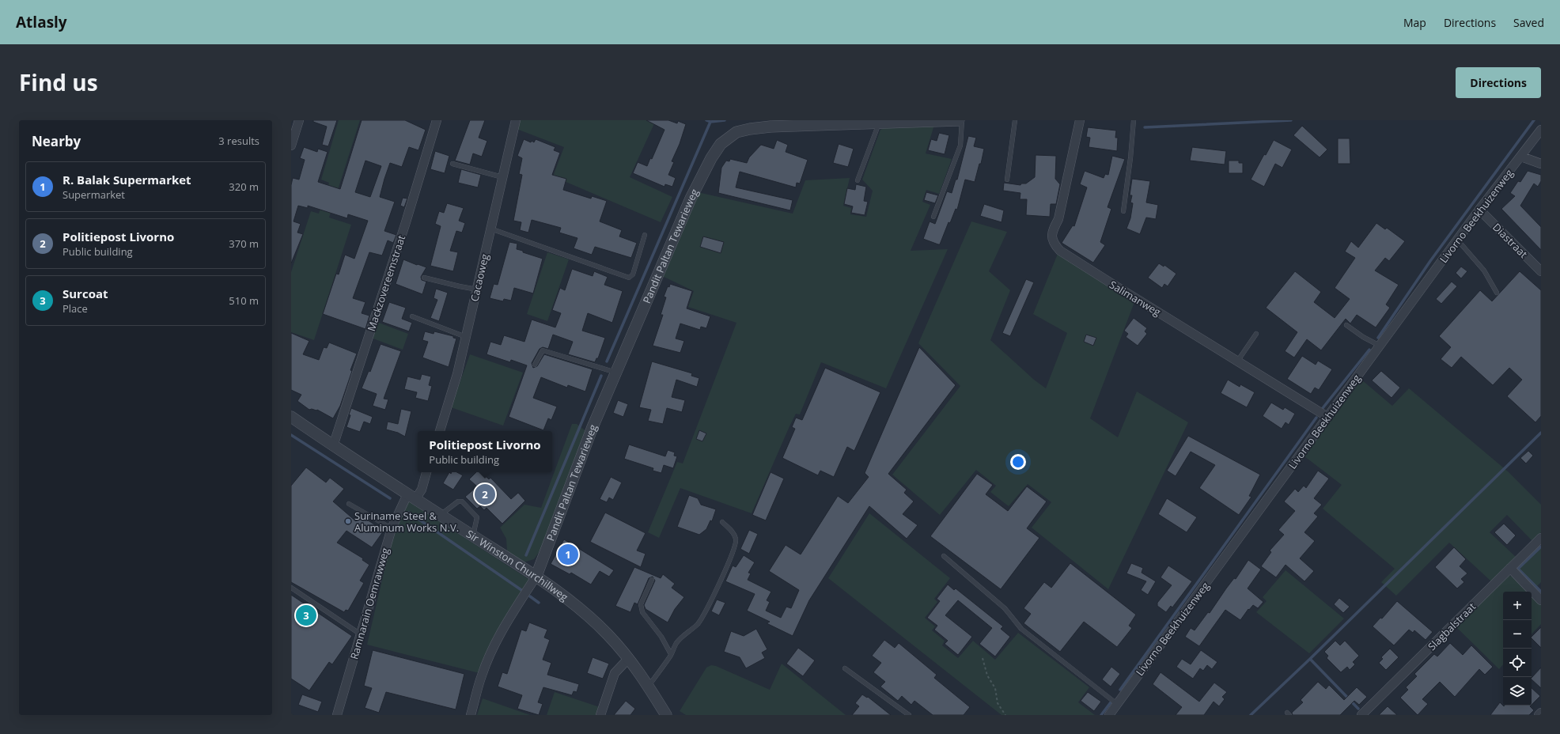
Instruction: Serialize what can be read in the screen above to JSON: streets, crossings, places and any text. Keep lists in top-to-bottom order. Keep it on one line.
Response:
{"streets":{"street":["Livorno Beekhuizenweg","Diastraat","Pandit Paltan Tewarieweg","Cacaoweg","Mackzovereemstraat","Salimanweg","Sir Winston Churchillweg","Ramnarain Oemrawweg","Slagbalstraat"]},"crossings":[["Livorno Beekhuizenweg","Diastraat"],["Livorno Beekhuizenweg","Salimanweg"],["Pandit Paltan Tewarieweg","Sir Winston Churchillweg"],["Mackzovereemstraat","Sir Winston Churchillweg"],["Sir Winston Churchillweg","Ramnarain Oemrawweg"]],"places":["Suriname Steel & Aluminum Works N.V."],"page":{"header":"Atlasly","nav":["Map","Directions","Saved"],"title":"Find us","buttons":"Directions","heading":["Nearby","3 results"],"list":[{"mark":"1","name":"R. Balak Supermarket","note":"Supermarket","value":"320 m"},{"mark":"2","name":"Politiepost Livorno","note":"Public building","value":"370 m"},{"mark":"3","name":"Surcoat","note":"Place","value":"510 m"}],"popup":["Politiepost Livorno","Public building"],"pins":["2","1","3"],"map_buttons":["+","−"]}}
